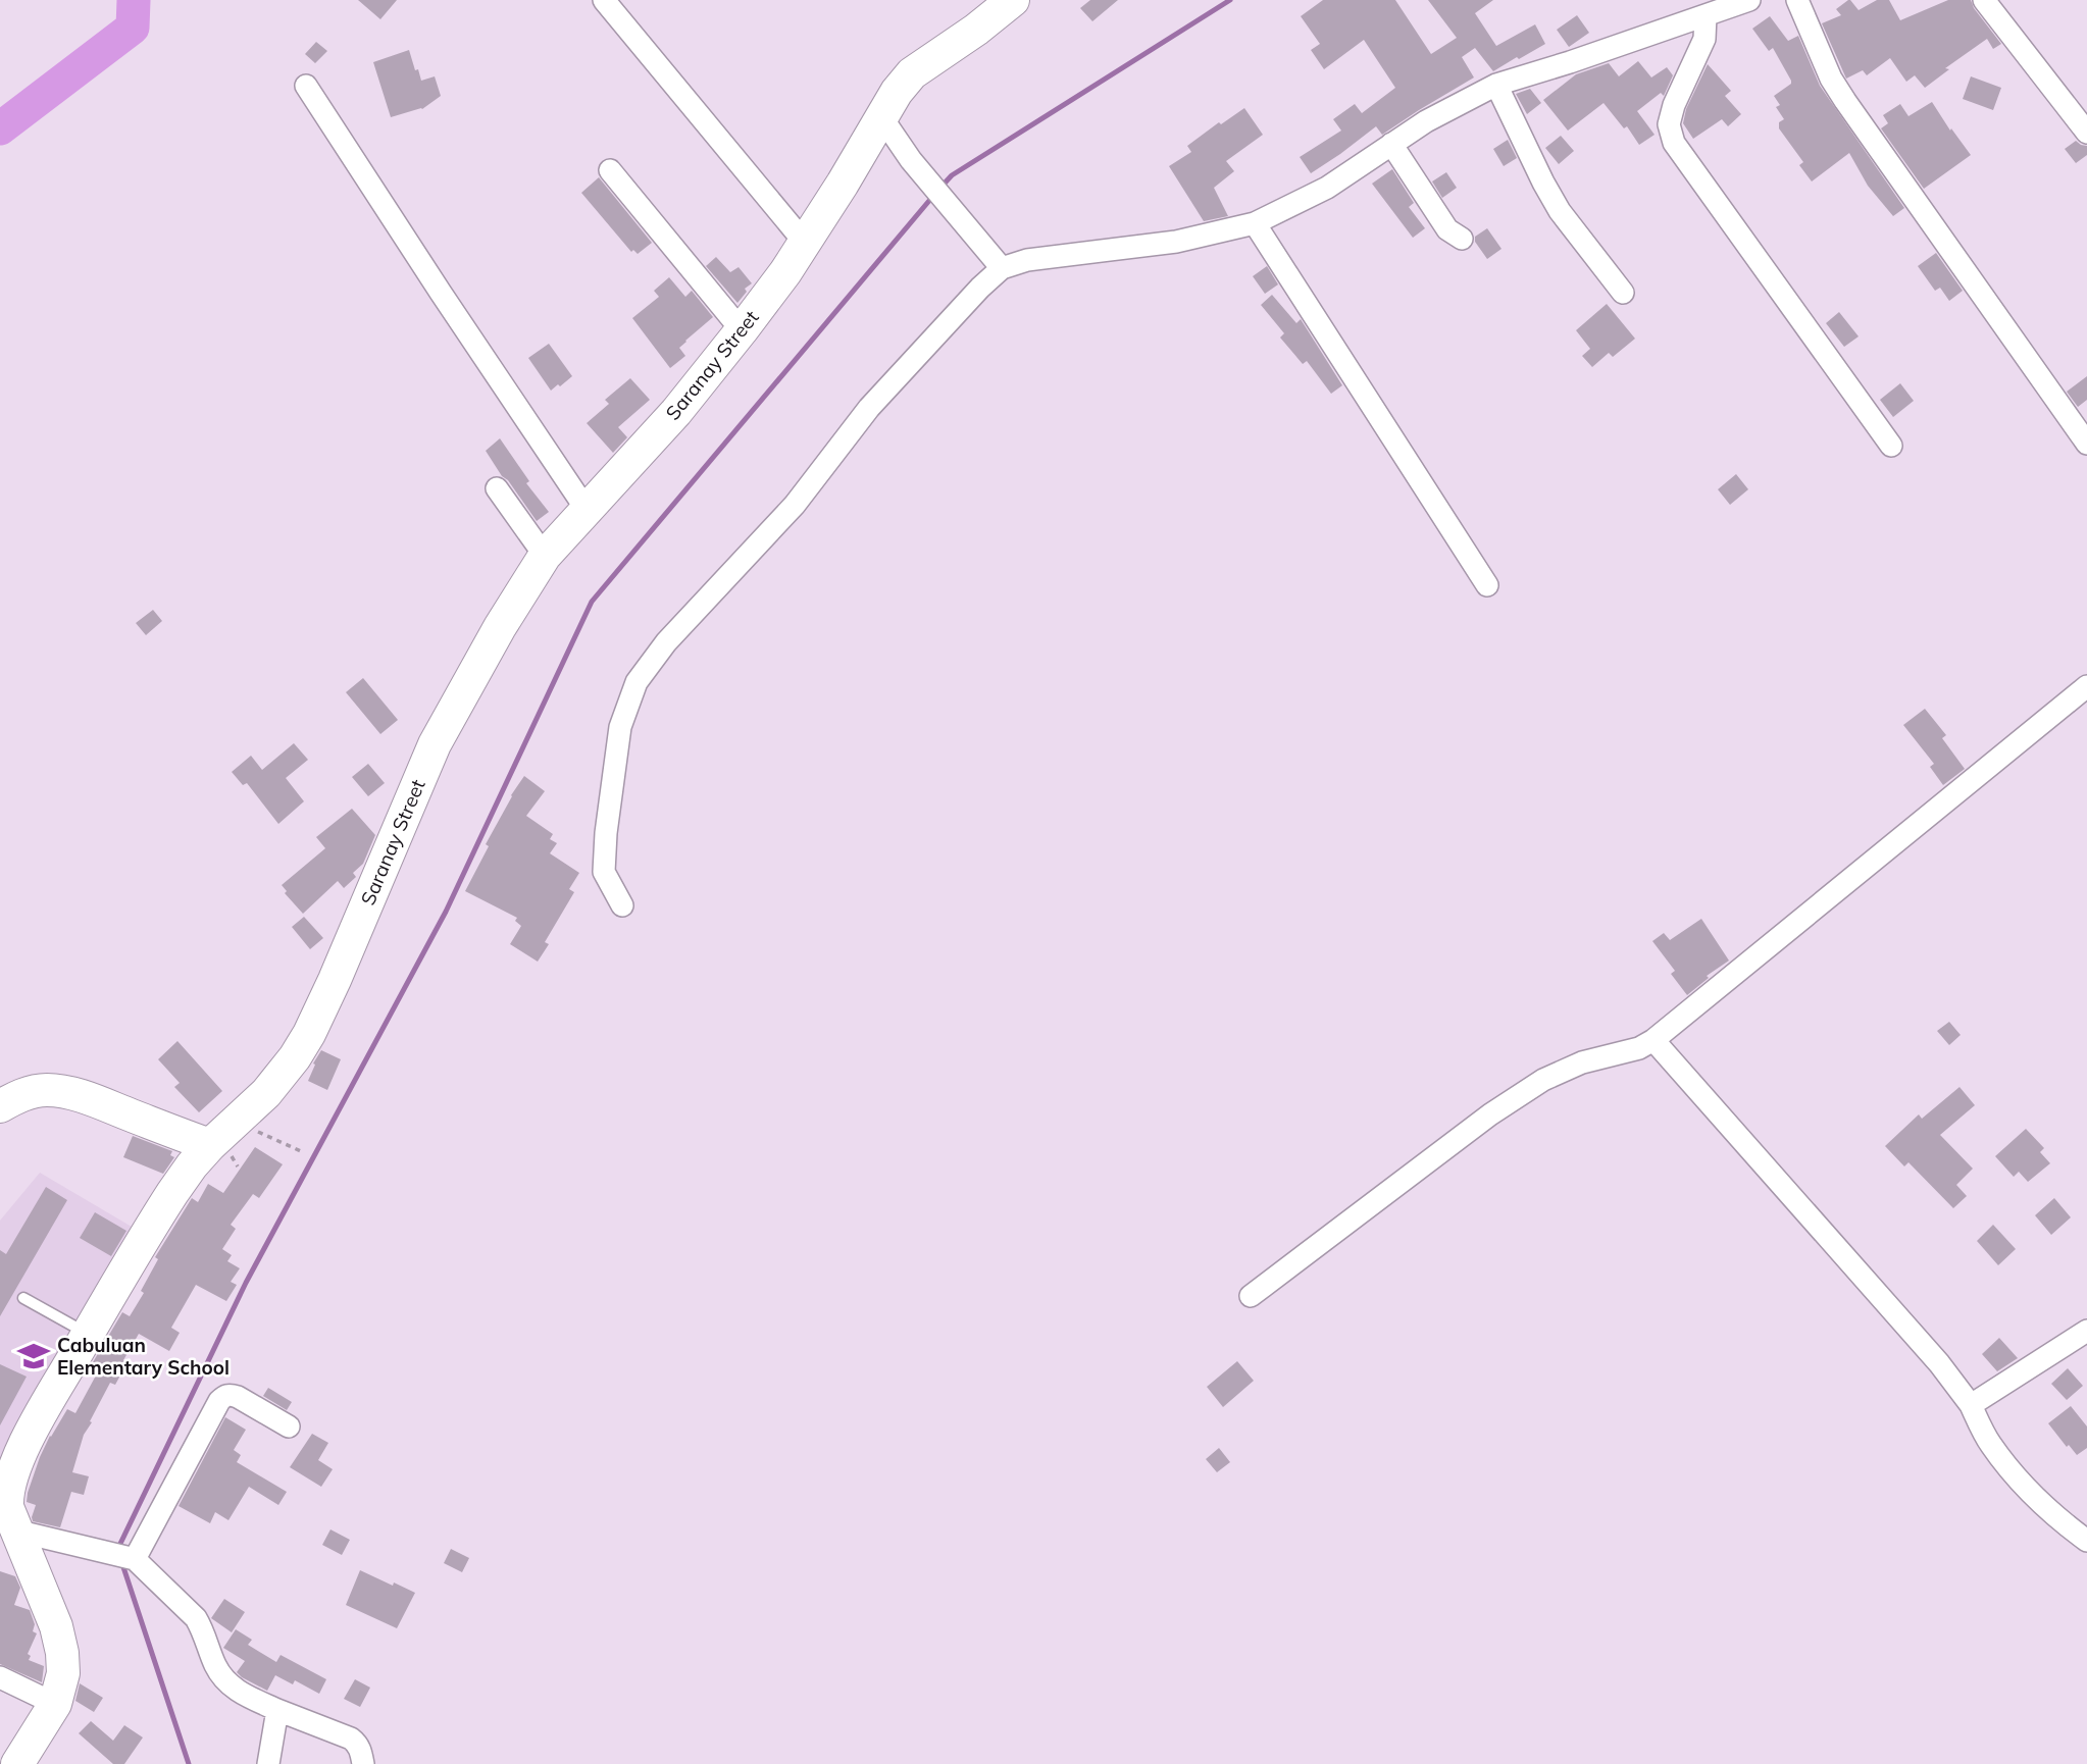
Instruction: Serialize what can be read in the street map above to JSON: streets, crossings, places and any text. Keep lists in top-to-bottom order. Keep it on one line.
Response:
{"streets":{"street":["Saranay Street"]},"places":{"school or university":["Cabuluan Elementary School"]}}
